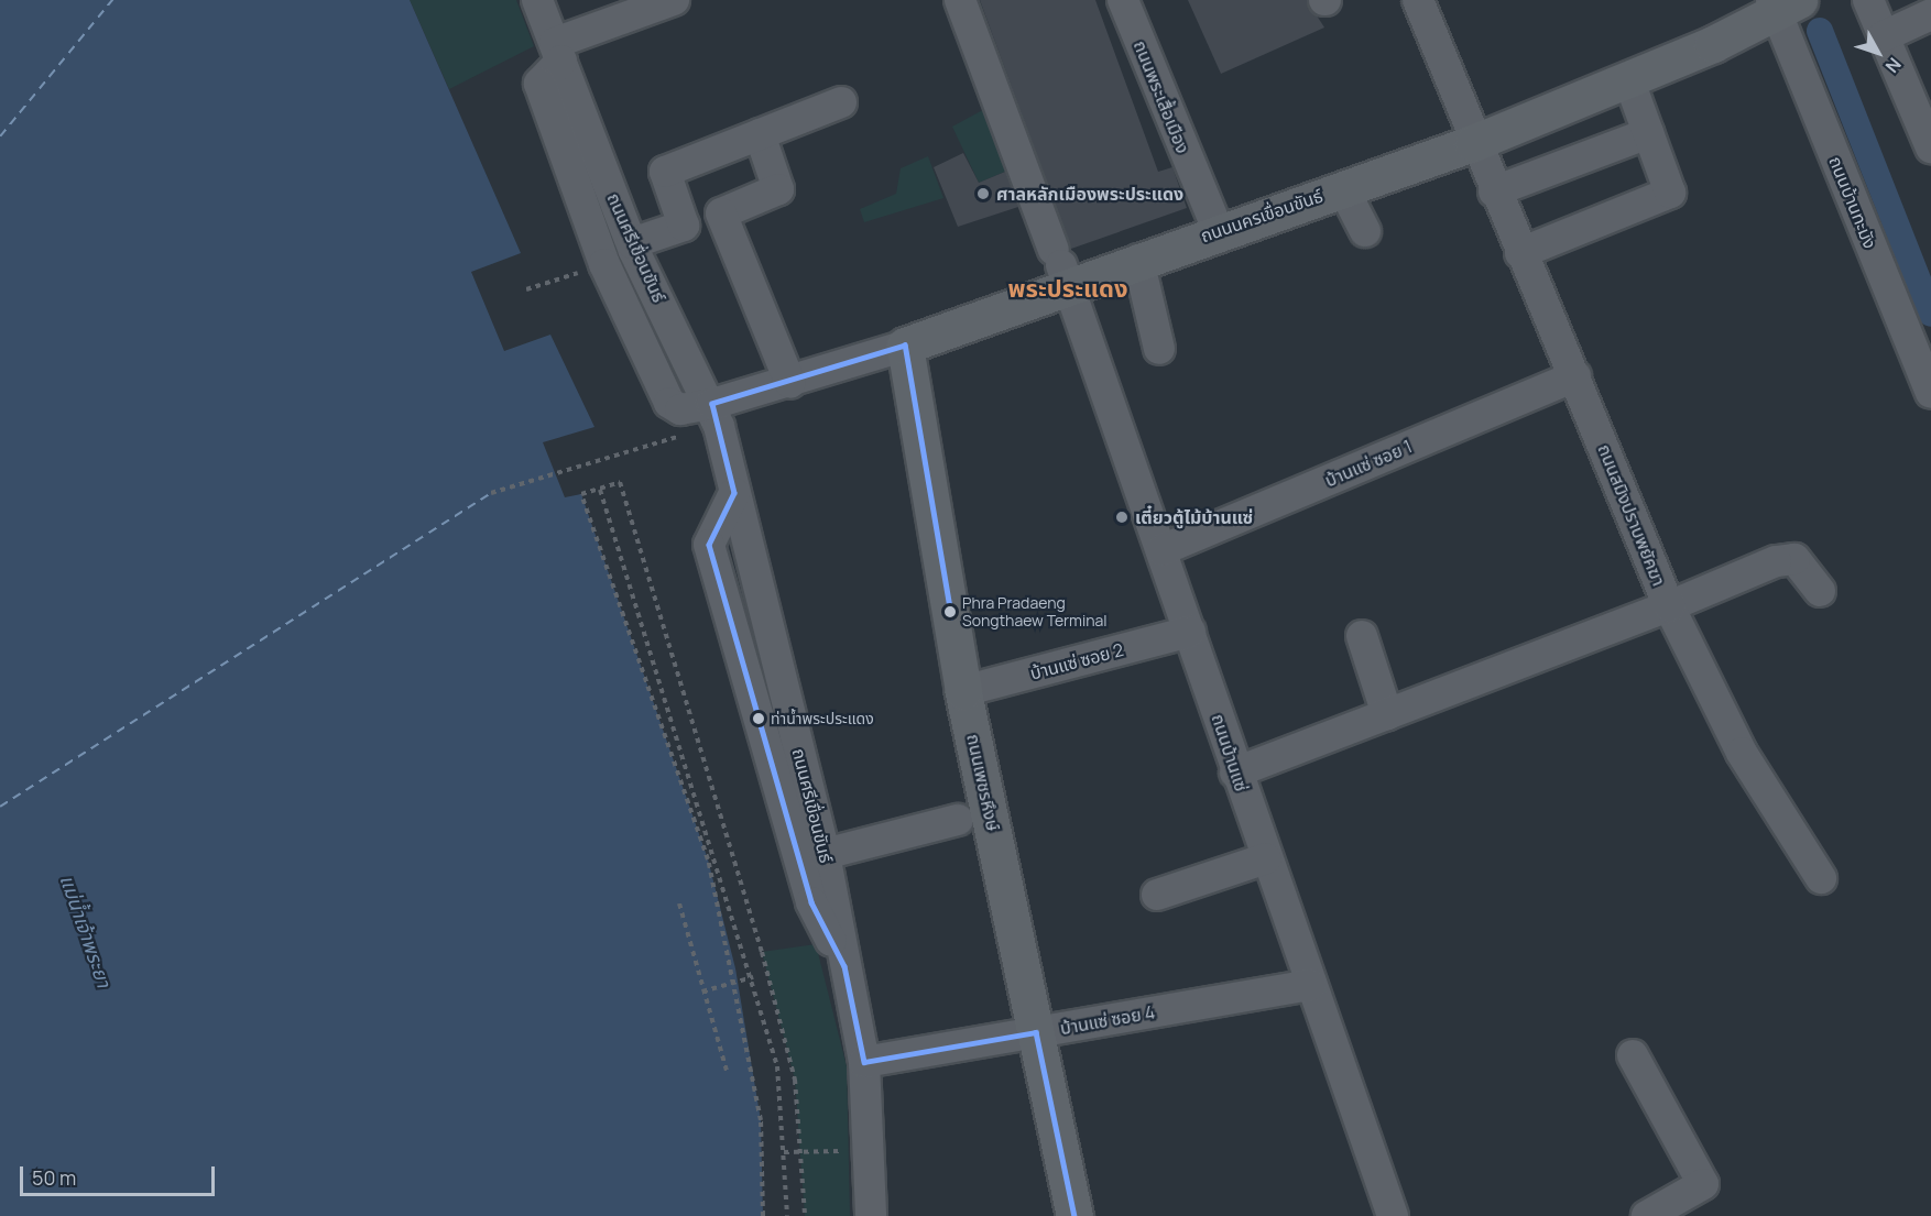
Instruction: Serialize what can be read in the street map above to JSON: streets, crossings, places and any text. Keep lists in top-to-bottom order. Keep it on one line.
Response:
{"streets":{"main road":["ถนนนครเขื่อนขันธ์","ถนนเพชรหึงษ์"],"street":["ถนนพระเสื้อเมือง","ถนนบ้านทะมัง","ถนนศรีเขื่อนขันธ์","บ้านแซ่ ซอย 1","ถนนสมิงปราบพยัคฆา","บ้านแซ่ ซอย 2","ถนนบ้านแซ่","บ้านแซ่ ซอย 4"]},"crossings":[["ถนนพระเสื้อเมือง","ถนนนครเขื่อนขันธ์"],["ถนนบ้านทะมัง","ถนนนครเขื่อนขันธ์"],["ถนนนครเขื่อนขันธ์","ถนนศรีเขื่อนขันธ์"],["ถนนนครเขื่อนขันธ์","ถนนสมิงปราบพยัคฆา"],["ถนนนครเขื่อนขันธ์","ถนนบ้านแซ่"],["ถนนนครเขื่อนขันธ์","ถนนเพชรหึงษ์"],["ถนนศรีเขื่อนขันธ์","บ้านแซ่ ซอย 4"],["บ้านแซ่ ซอย 1","ถนนสมิงปราบพยัคฆา"],["บ้านแซ่ ซอย 1","ถนนบ้านแซ่"],["ถนนสมิงปราบพยัคฆา","ถนนบ้านแซ่"],["บ้านแซ่ ซอย 2","ถนนบ้านแซ่"],["บ้านแซ่ ซอย 2","ถนนเพชรหึงษ์"],["ถนนบ้านแซ่","บ้านแซ่ ซอย 4"],["ถนนเพชรหึงษ์","บ้านแซ่ ซอย 4"]],"districts":["พระประแดง"],"water":["แม่น้ำเจ้าพระยา"],"places":["ศาลหลักเมืองพระประแดง","เตี๋ยวตู้ไม้บ้านแซ่","Phra Pradaeng Songthaew Terminal","ท่าน้ำพระประแดง"],"scale_bar":"50 m","north":"bottom right"}
